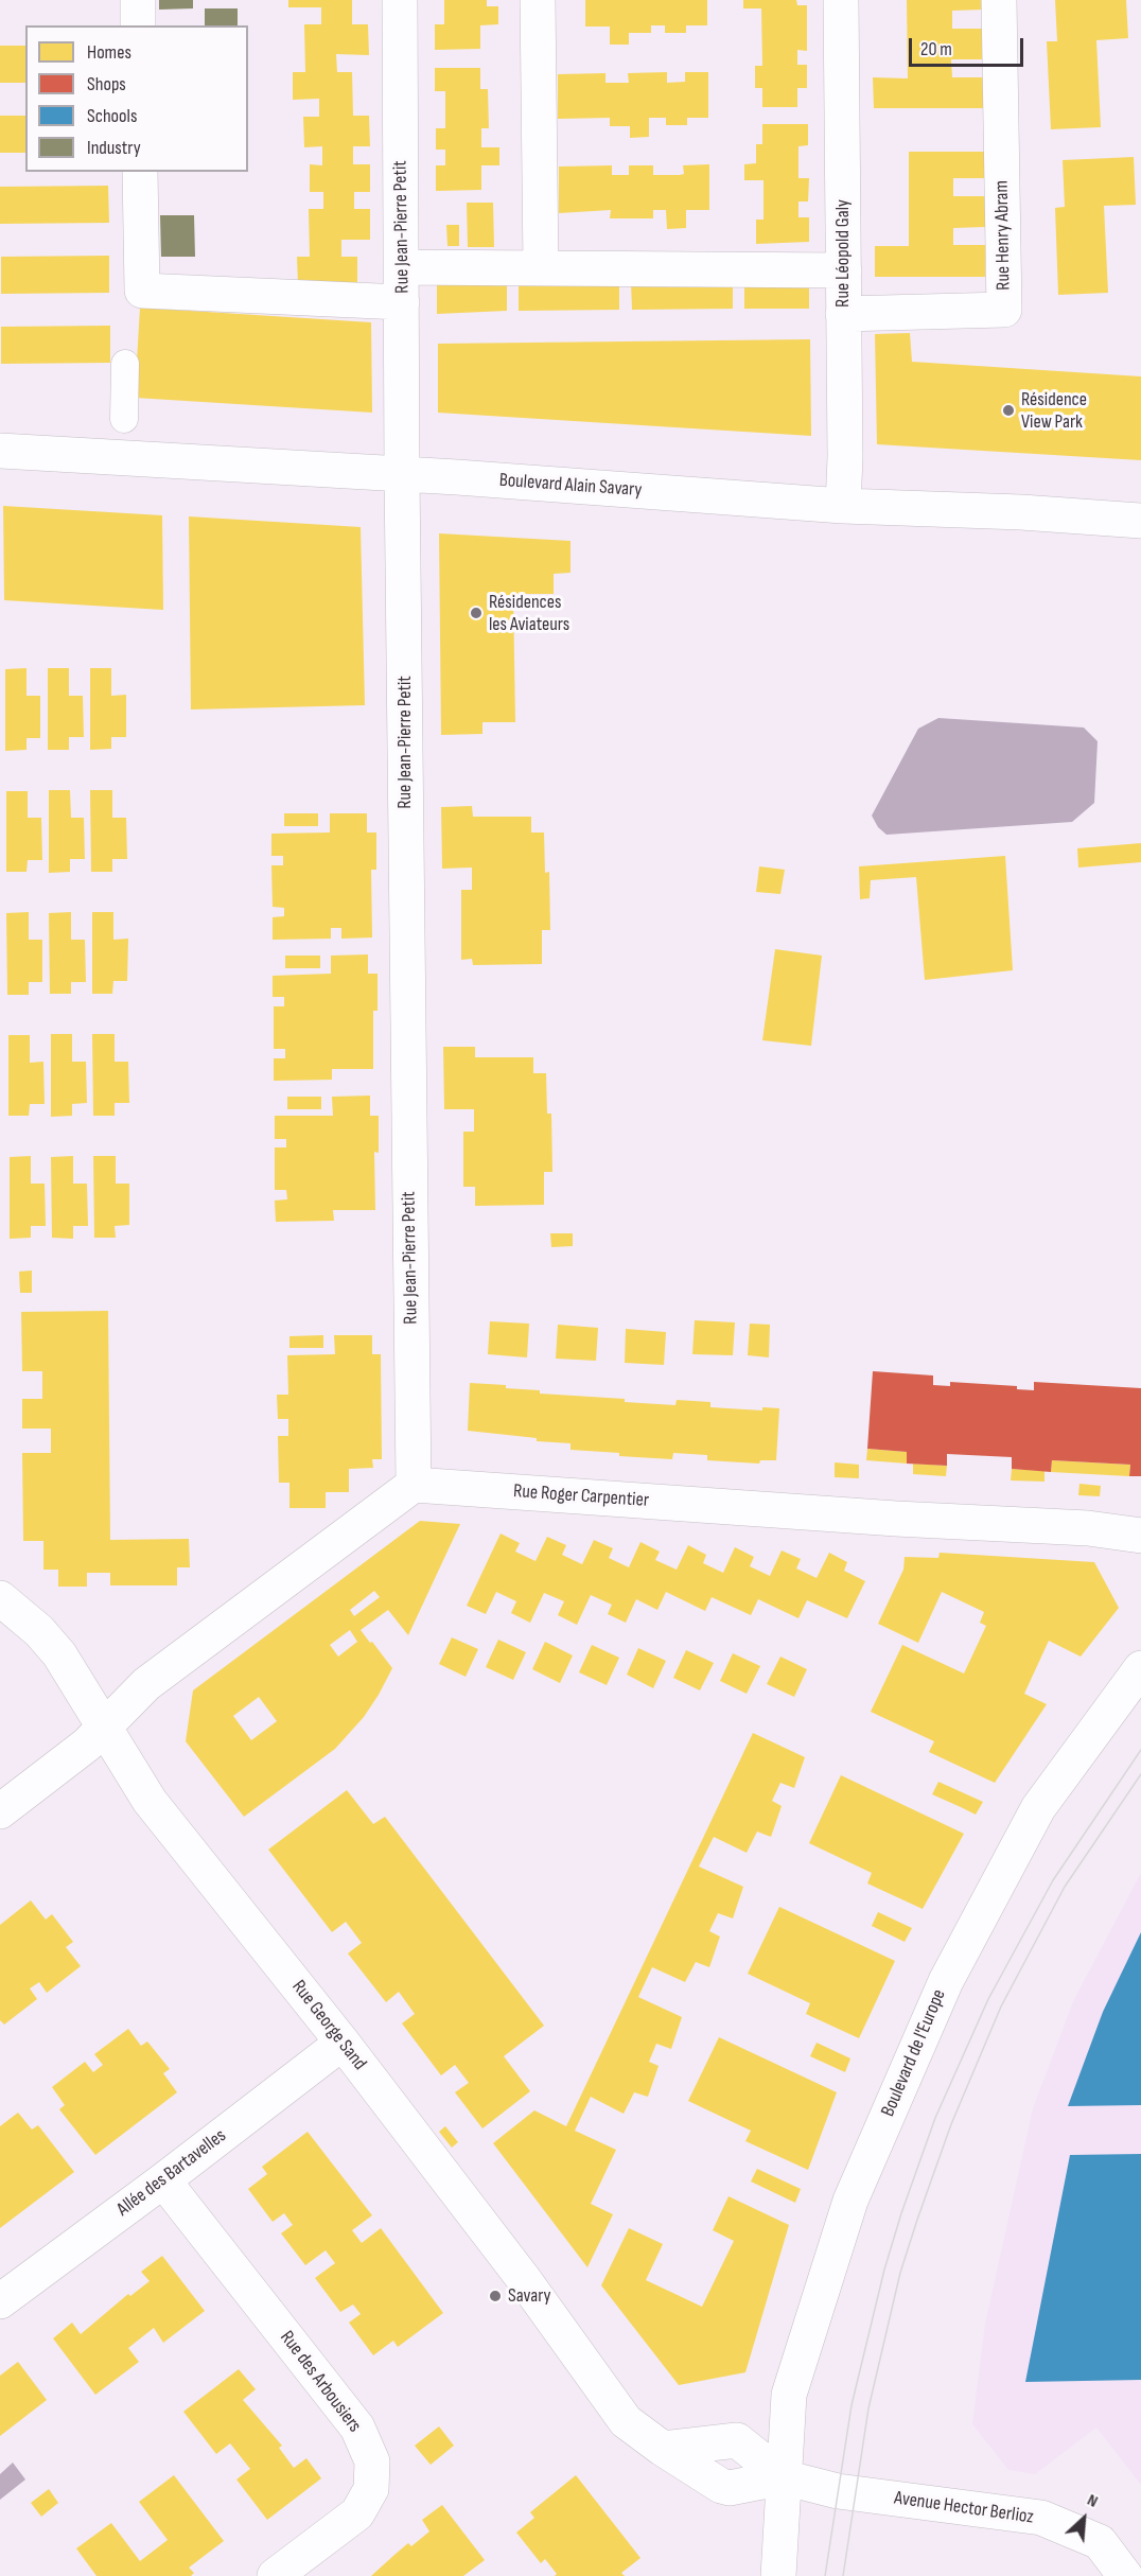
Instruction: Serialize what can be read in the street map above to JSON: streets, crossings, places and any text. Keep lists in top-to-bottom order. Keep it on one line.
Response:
{"streets":{"street":["Rue Jean-Pierre Petit","Rue Henry Abram","Rue Léopold Galy","Boulevard Alain Savary","Rue Roger Carpentier","Rue George Sand","Boulevard de l'Europe","Allée des Bartavelles","Rue des Arbousiers","Avenue Hector Berlioz"]},"crossings":[["Rue Jean-Pierre Petit","Boulevard Alain Savary"],["Rue Jean-Pierre Petit","Rue Roger Carpentier"],["Rue Henry Abram","Rue Léopold Galy"],["Rue Léopold Galy","Boulevard Alain Savary"],["Rue George Sand","Boulevard de l'Europe"],["Rue George Sand","Allée des Bartavelles"],["Rue George Sand","Avenue Hector Berlioz"],["Boulevard de l'Europe","Avenue Hector Berlioz"],["Allée des Bartavelles","Rue des Arbousiers"]],"places":["Résidence View Park","Résidences les Aviateurs","Savary"],"legend":["Homes","Shops","Schools","Industry"],"scale_bar":"20 m","north":"top right"}
